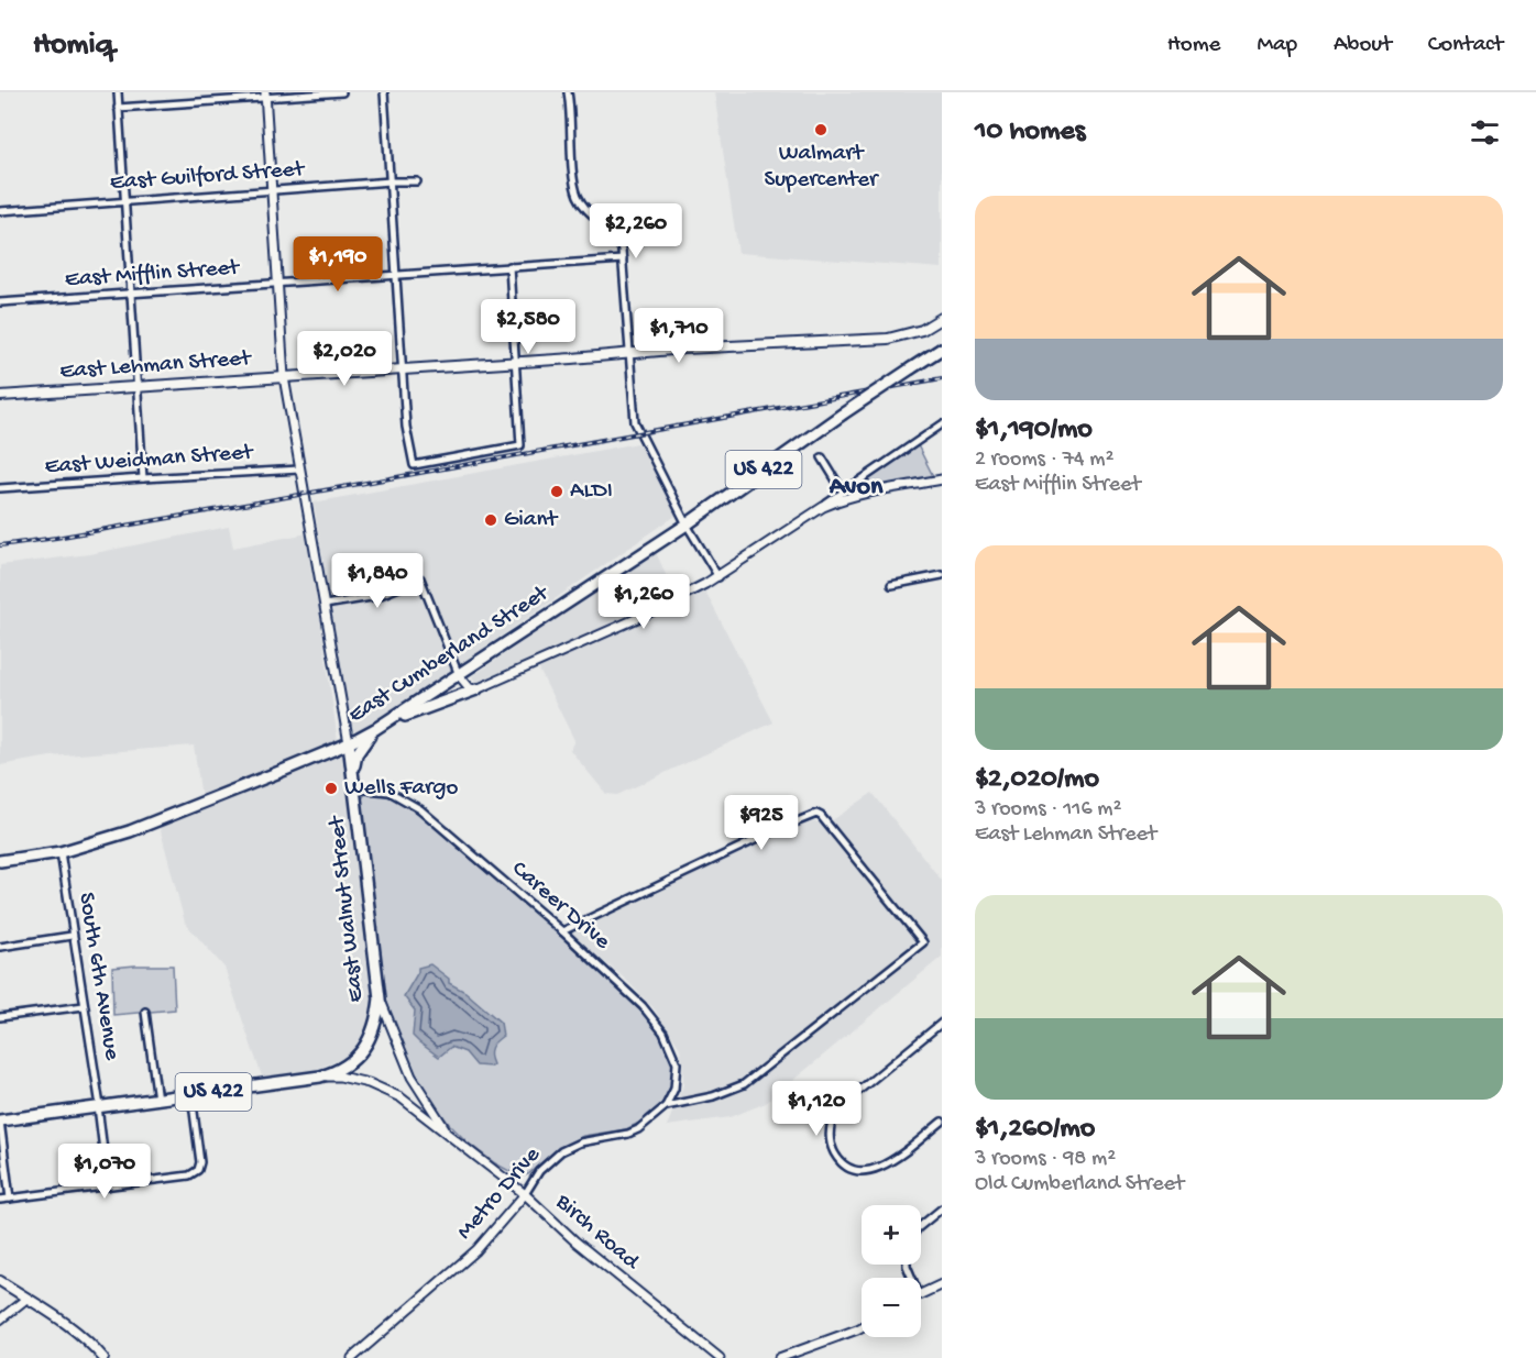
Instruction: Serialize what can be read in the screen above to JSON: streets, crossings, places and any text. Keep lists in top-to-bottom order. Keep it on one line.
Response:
{"streets":{"highway":["US 422","East Cumberland Street","East Walnut Street"],"main road":["East Lehman Street"],"street":["East Guilford Street","East Mifflin Street","East Weidman Street","Career Drive","South 6th Avenue","Metro Drive","Birch Road"]},"crossings":[["US 422","East Cumberland Street"],["US 422","East Walnut Street"],["East Cumberland Street","East Walnut Street"],["East Cumberland Street","South 6th Avenue"],["Career Drive","East Walnut Street"],["Career Drive","Metro Drive"],["East Walnut Street","South 6th Avenue"],["East Walnut Street","Birch Road"],["Metro Drive","Birch Road"]],"districts":["Avon"],"places":["Walmart Supercenter","ALDI","Giant","Wells Fargo"],"page":{"header":"Homiq","nav":["Home","Map","About","Contact"],"heading":"10 homes","list":[{"name":"$1,190/mo","note":"2 rooms · 74 m² · East Mifflin Street"},{"name":"$2,020/mo","note":"3 rooms · 116 m² · East Lehman Street"},{"name":"$1,260/mo","note":"3 rooms · 98 m² · Old Cumberland Street"}],"price":["$2,260","$1,190","$2,580","$1,710","$2,020","$1,840","$1,260","$925","$1,120","$1,070"],"map_buttons":["+","−"]}}
